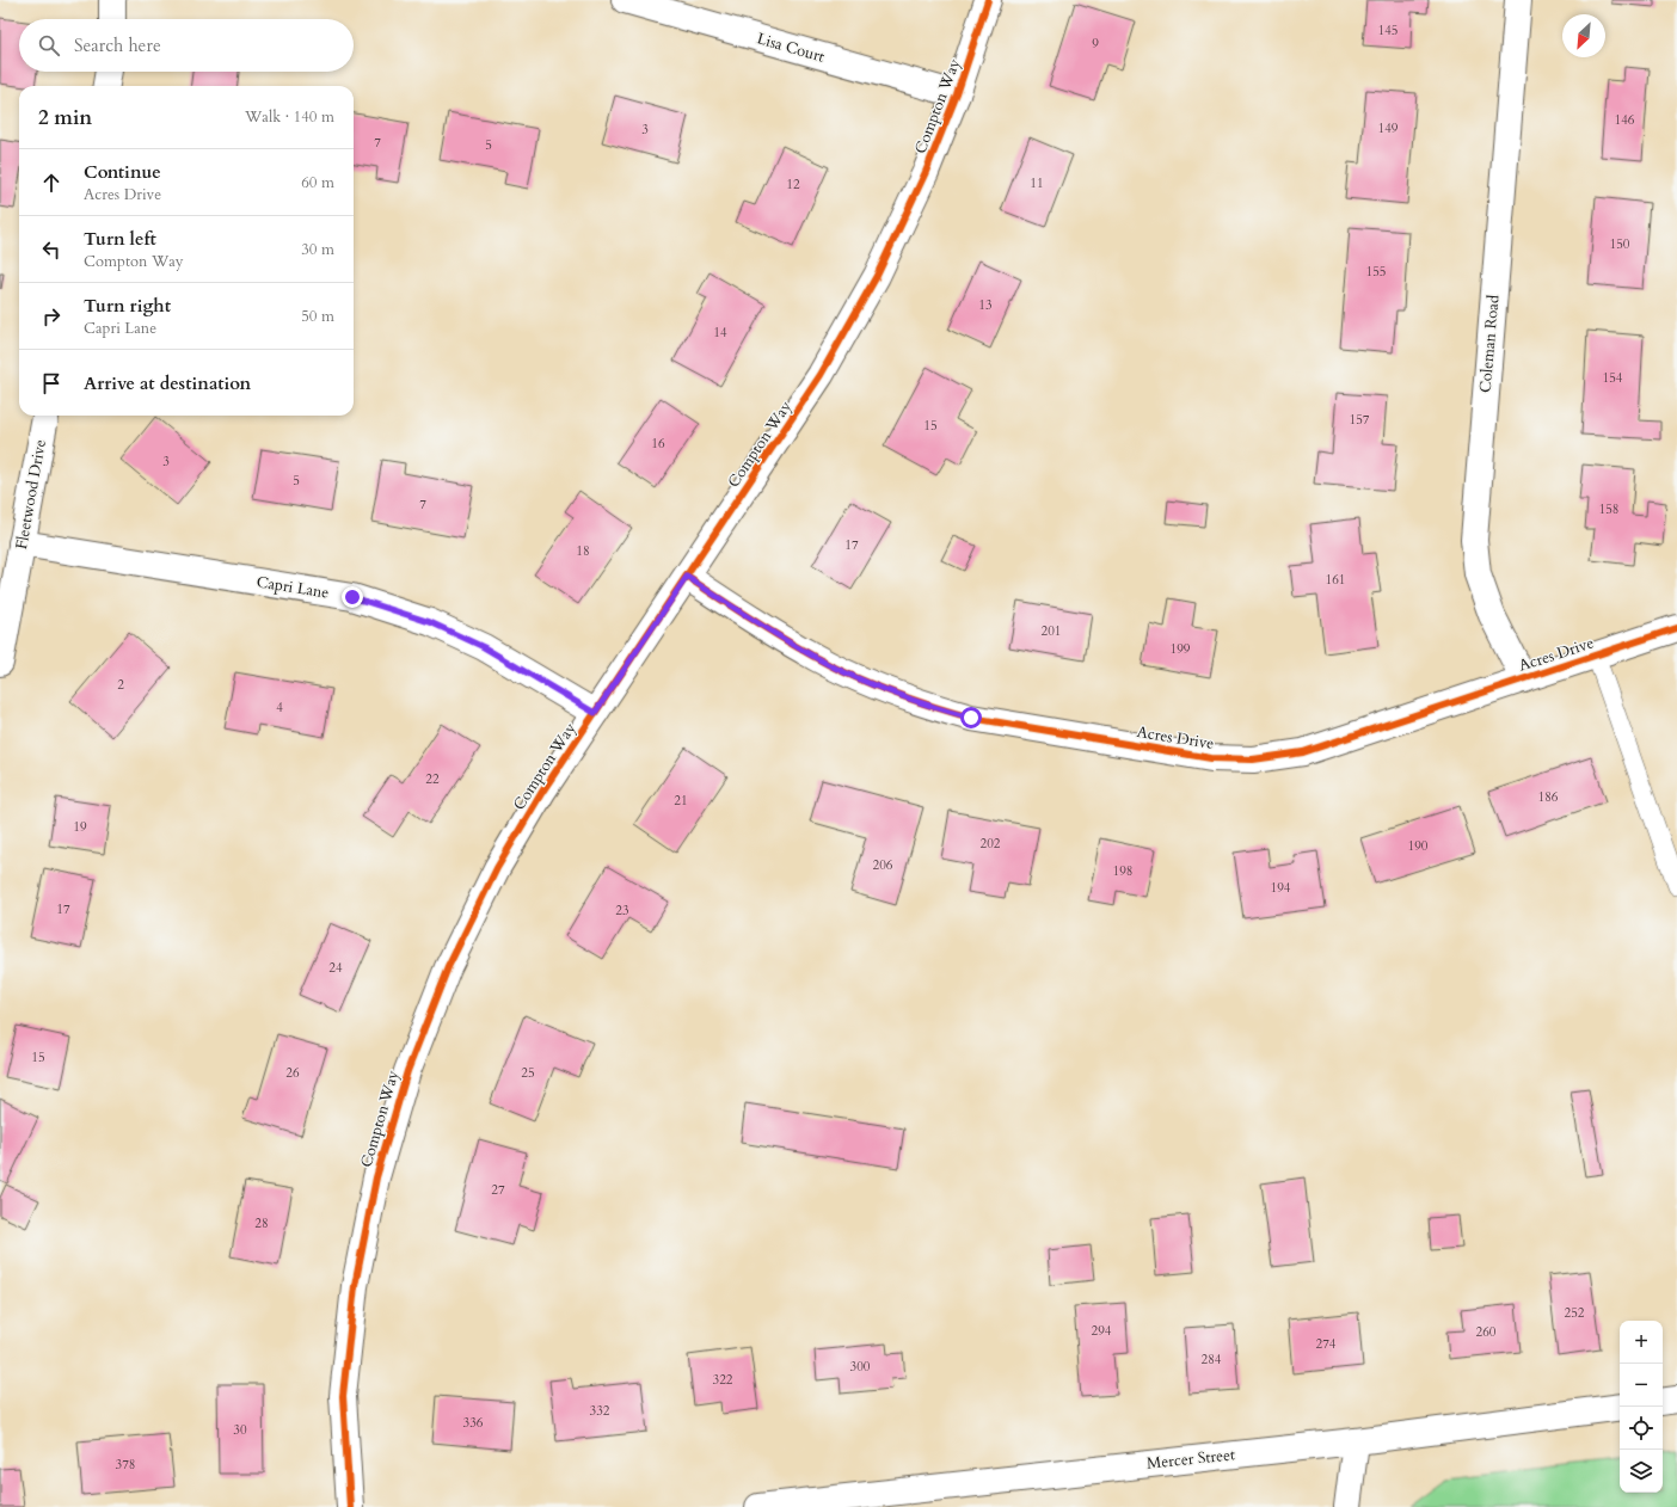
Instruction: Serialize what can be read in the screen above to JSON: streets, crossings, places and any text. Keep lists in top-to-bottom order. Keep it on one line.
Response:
{"streets":{"street":["Lisa Court","Compton Way","Coleman Road","Fleetwood Drive","Capri Lane","Acres Drive","Mercer Street"]},"crossings":[["Lisa Court","Compton Way"],["Compton Way","Capri Lane"],["Compton Way","Acres Drive"],["Coleman Road","Acres Drive"],["Fleetwood Drive","Capri Lane"]],"house_numbers":["145","9","146","149","3","7","5","11","12","150","155","13","14","154","157","15","16","3","5","7","158","17","18","161","201","199","2","4","22","186","21","19","202","190","206","198","194","17","23","24","15","26","25","27","28","252","294","260","274","284","300","322","332","336","30","378"],"north":"bottom left","page":{"search":"Search here","heading":["2 min","Walk · 140 m"],"list":[["Continue","Acres Drive","60 m"],["Turn left","Compton Way","30 m"],["Turn right","Capri Lane","50 m"],"Arrive at destination"],"map_buttons":["+","−"]}}
